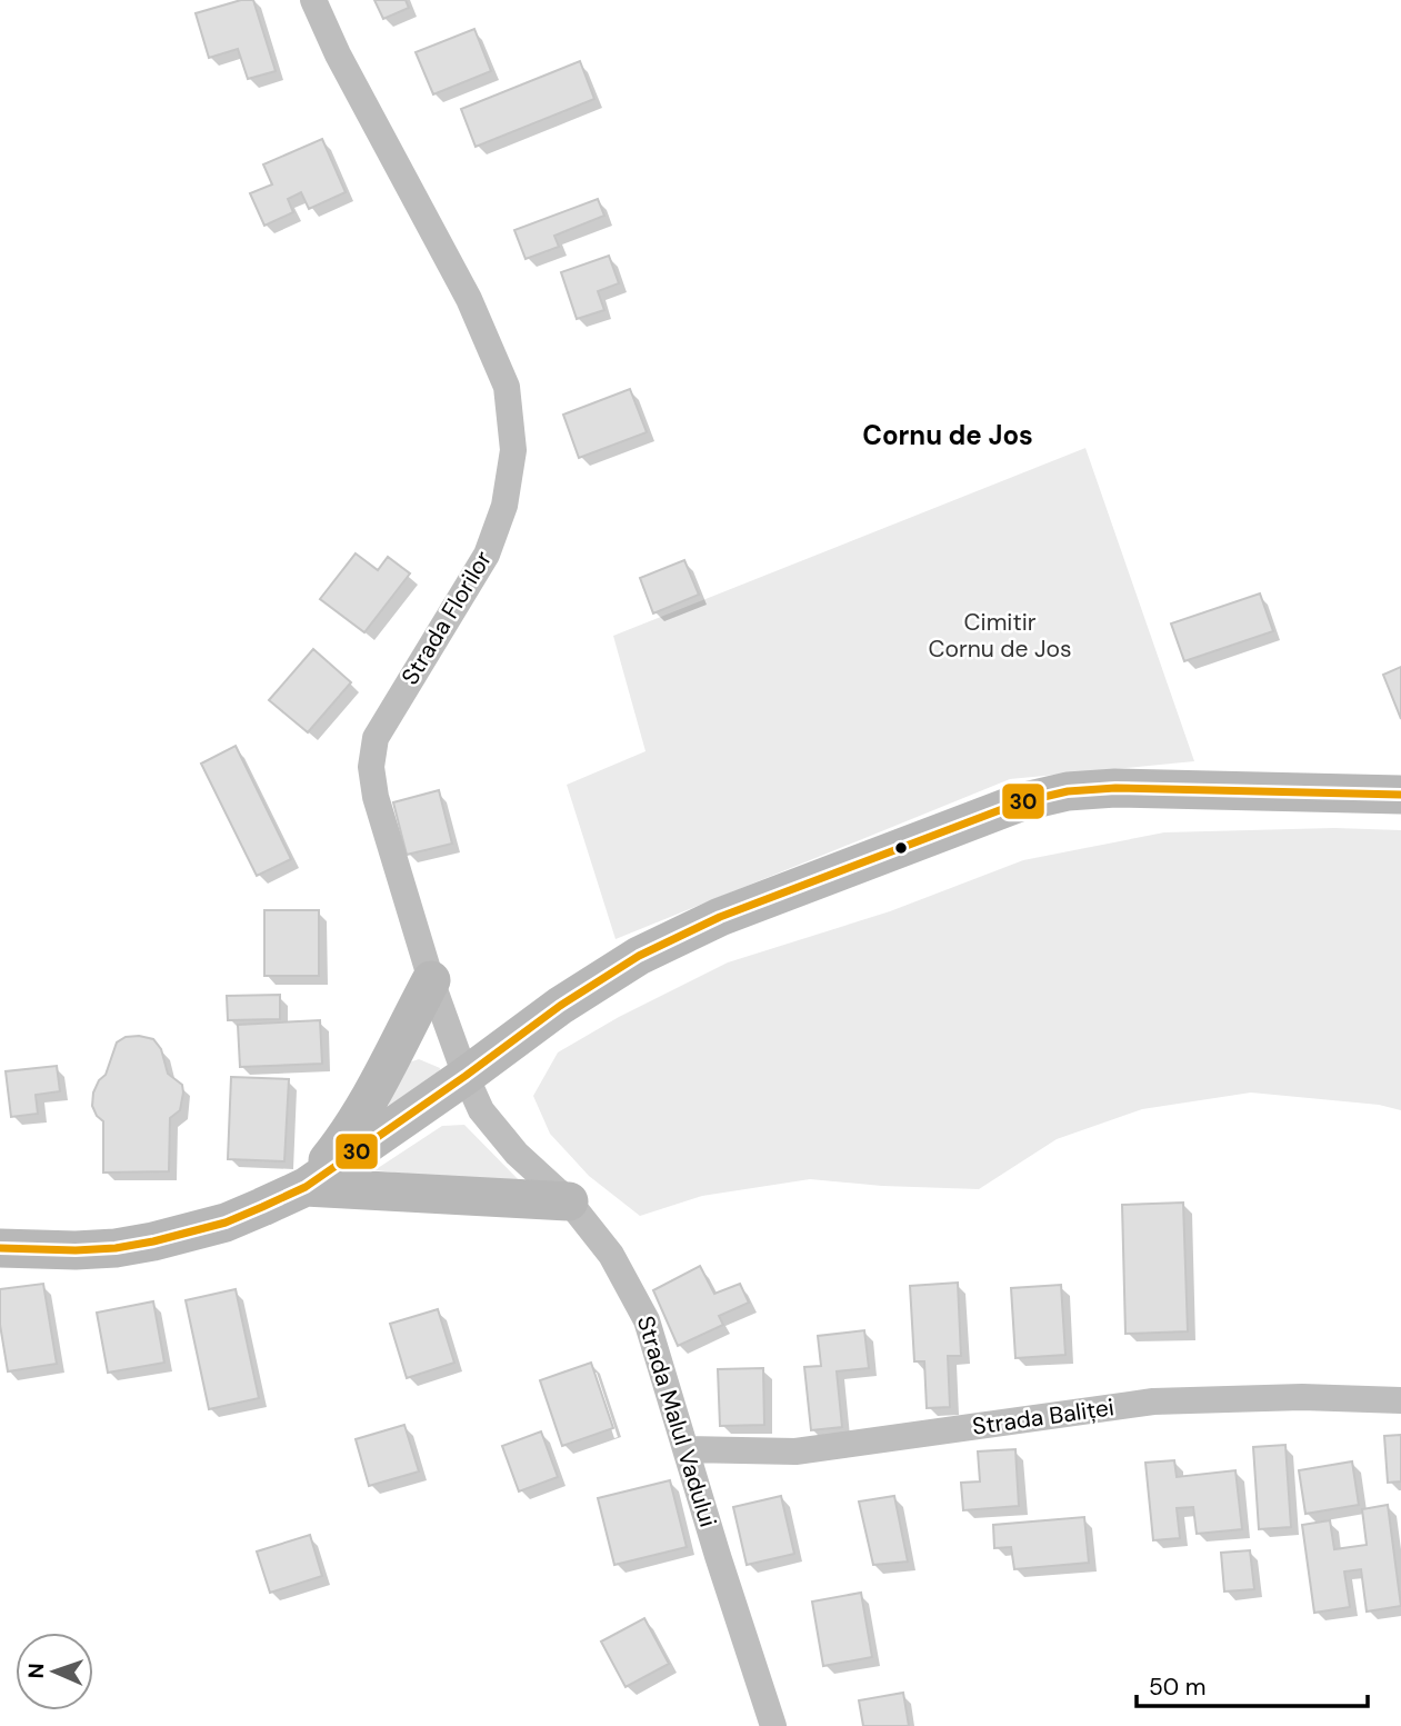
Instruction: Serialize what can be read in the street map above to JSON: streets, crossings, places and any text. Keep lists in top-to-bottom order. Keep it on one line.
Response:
{"streets":{"street":["Strada Florilor","Strada Baliței","Strada Malul Vadului"]},"crossings":[["Strada Florilor","Strada Malul Vadului"],["Strada Baliței","Strada Malul Vadului"]],"districts":["Cornu de Jos"],"parks":["Cimitir Cornu de Jos"],"lines":["transit line 30"],"scale_bar":"50 m","north":"left"}
